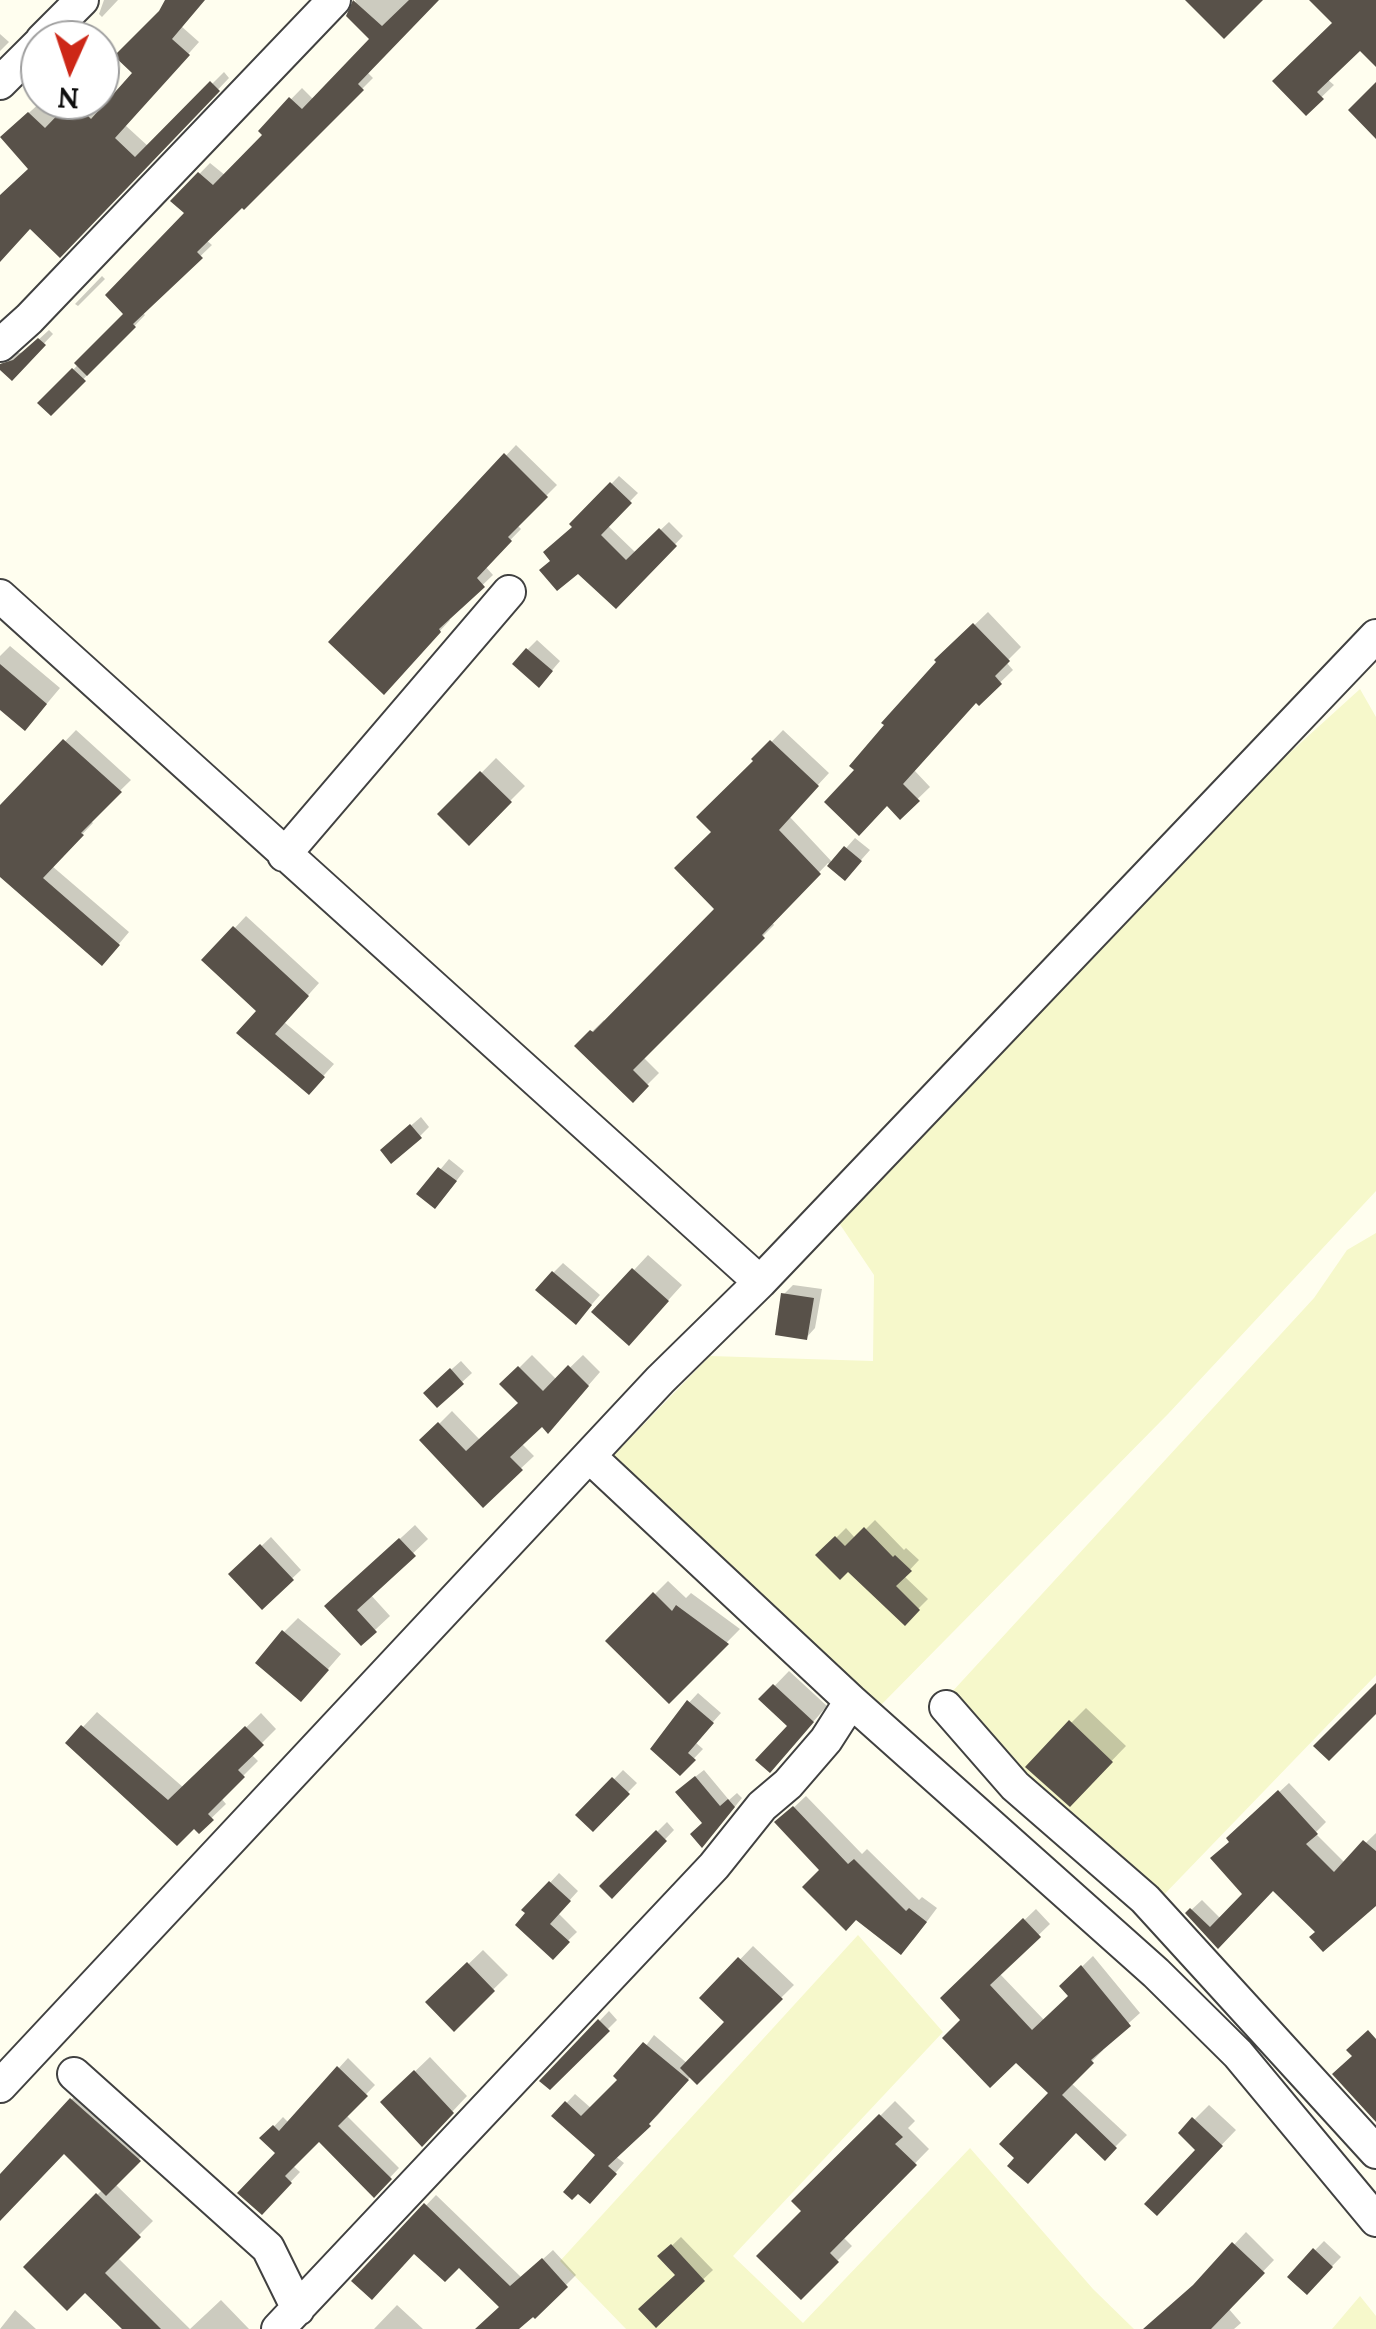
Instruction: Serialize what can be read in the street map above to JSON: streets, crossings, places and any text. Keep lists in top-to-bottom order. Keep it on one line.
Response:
{"north":"bottom"}
